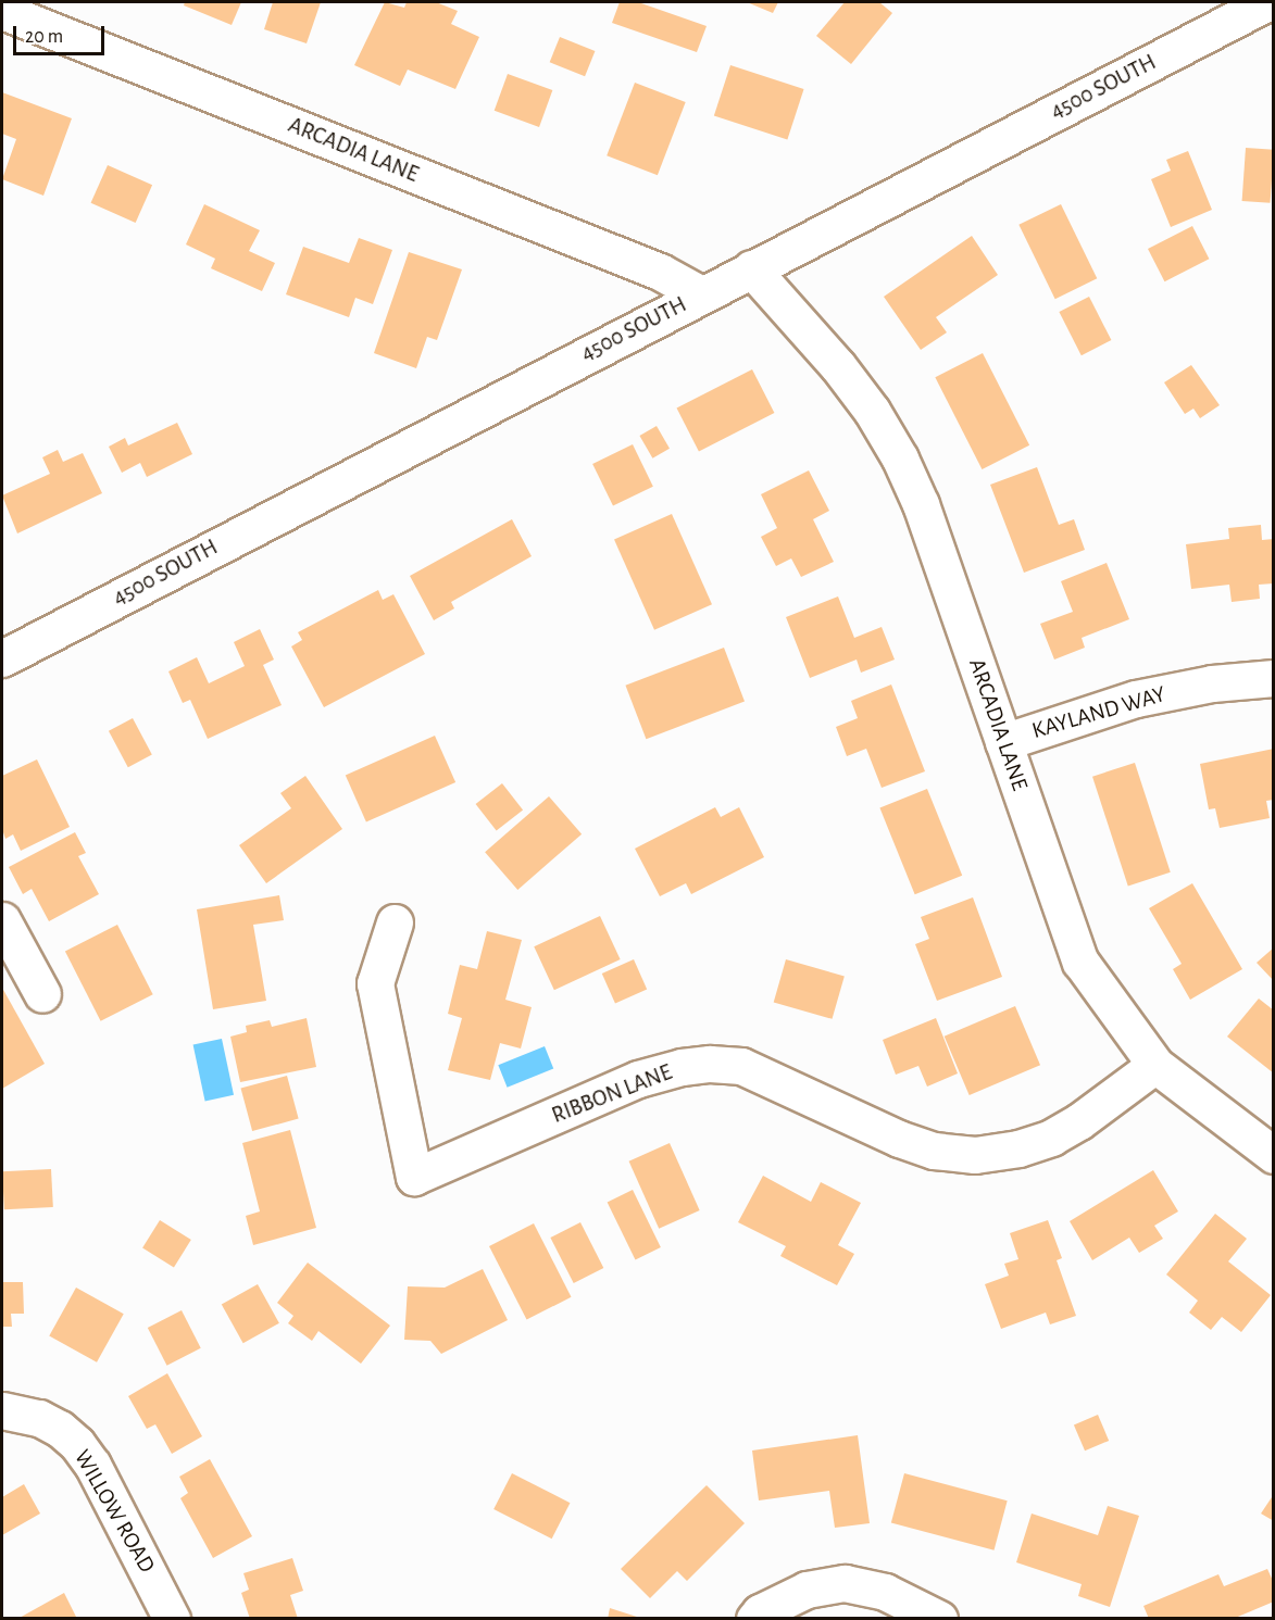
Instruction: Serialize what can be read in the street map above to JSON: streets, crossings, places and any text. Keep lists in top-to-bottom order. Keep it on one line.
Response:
{"streets":{"street":["4500 SOUTH","ARCADIA LANE","KAYLAND WAY","RIBBON LANE","WILLOW ROAD"]},"crossings":[["4500 SOUTH","ARCADIA LANE"],["ARCADIA LANE","KAYLAND WAY"],["ARCADIA LANE","RIBBON LANE"]],"scale_bar":"20 m"}
